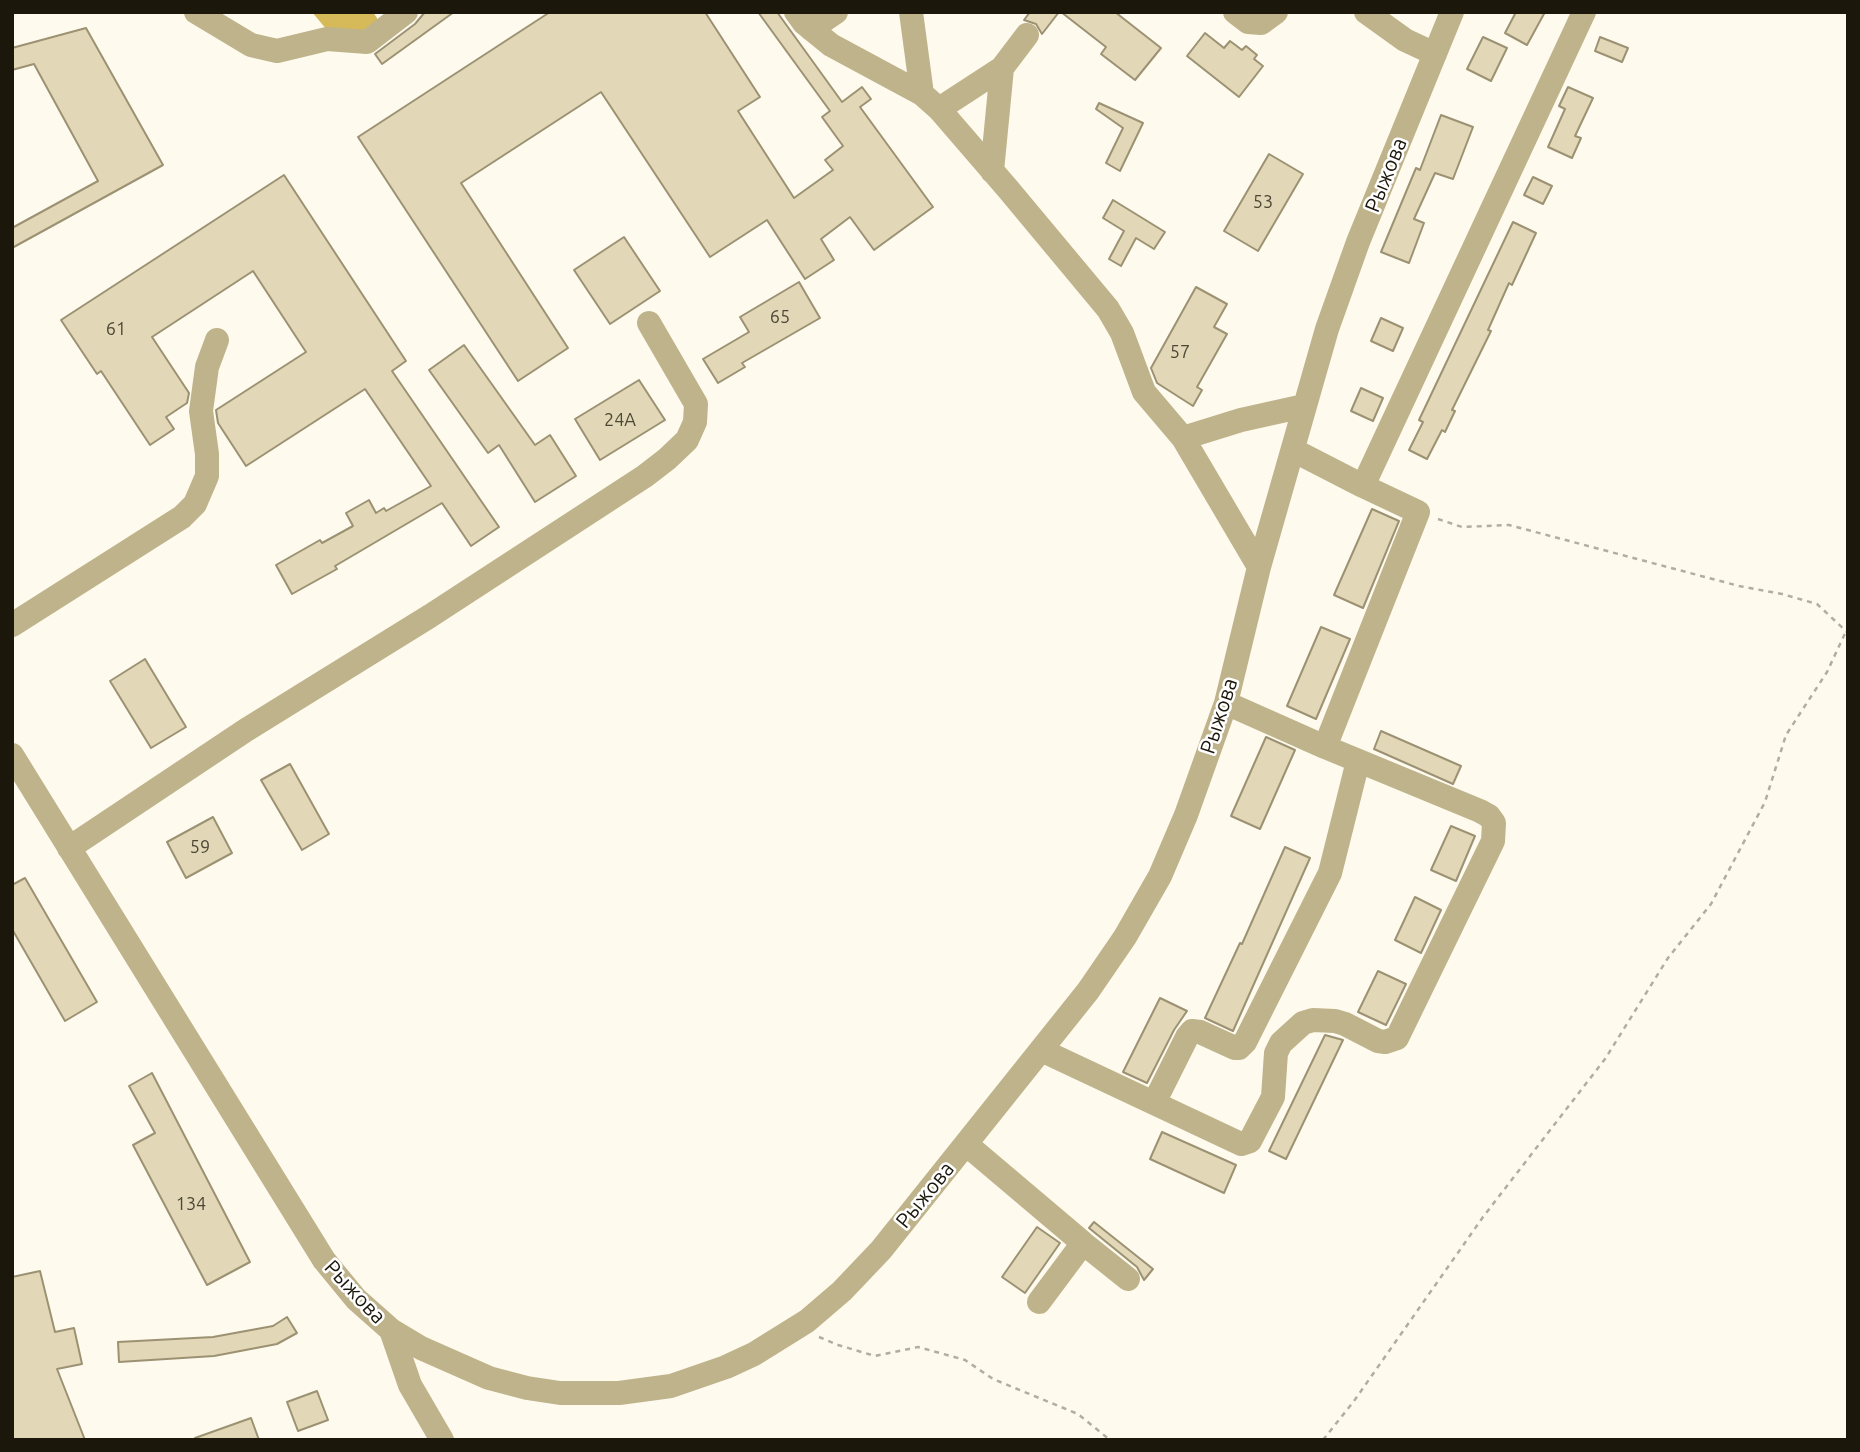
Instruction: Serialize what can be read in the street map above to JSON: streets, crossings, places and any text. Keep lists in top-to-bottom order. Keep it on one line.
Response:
{"streets":{"street":["Рыжова"]},"house_numbers":["53","65","61","57","24А","59","134"]}
